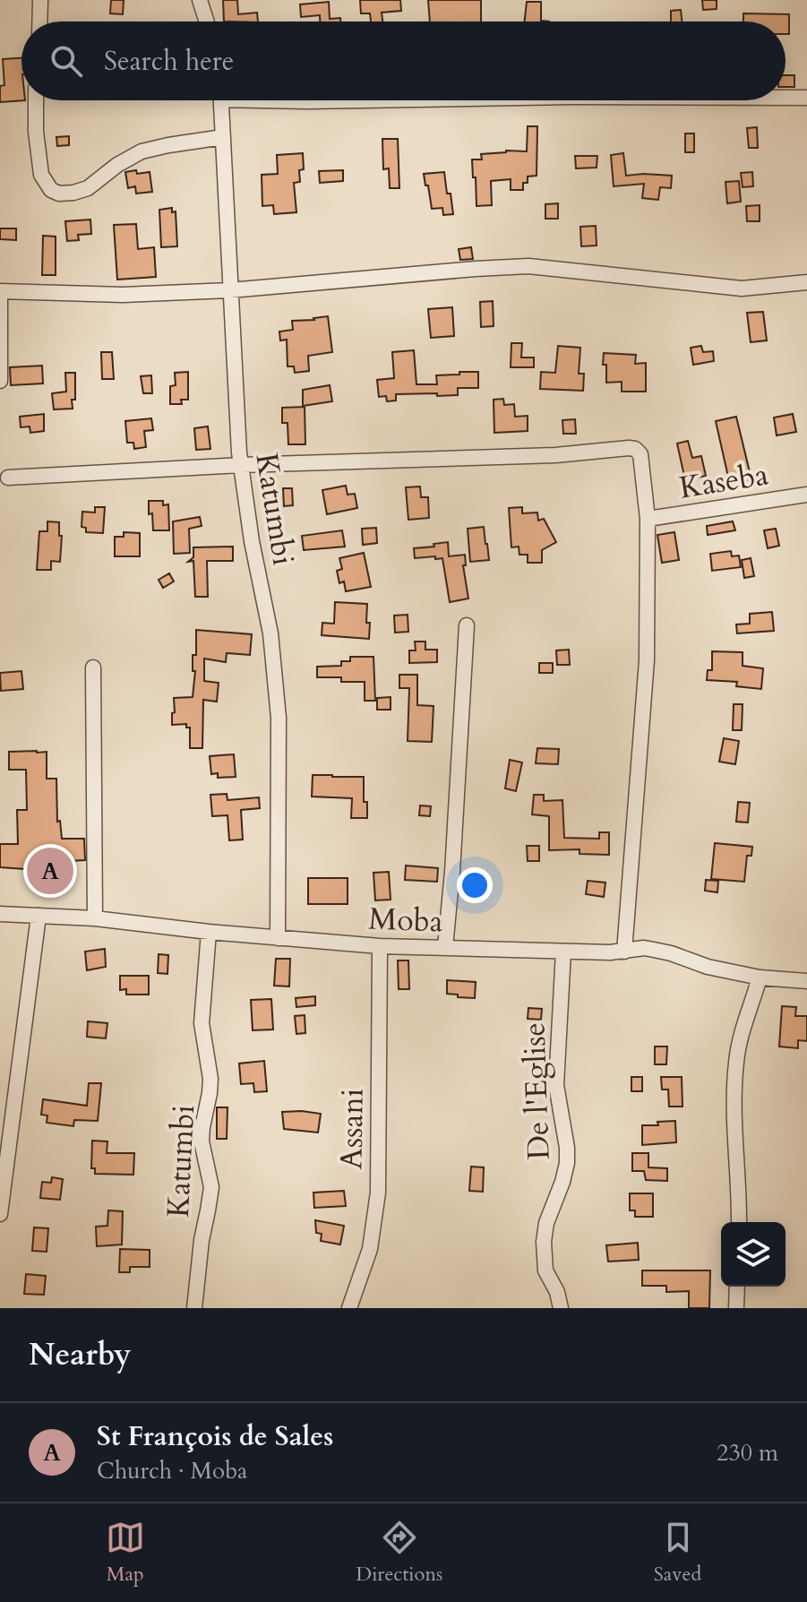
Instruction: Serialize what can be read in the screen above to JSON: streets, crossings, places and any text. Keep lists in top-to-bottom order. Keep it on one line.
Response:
{"streets":{"street":["Kaseba","Katumbi","Moba","De l'Eglise","Assani"]},"crossings":[["Katumbi","Moba"],["Moba","De l'Eglise"],["Moba","Assani"]],"page":{"search":"Search here","pins":"A","heading":"Nearby","list":[{"mark":"A","name":"St François de Sales","note":"Church · Moba","value":"230 m"}],"nav":["Map","Directions","Saved"]}}
